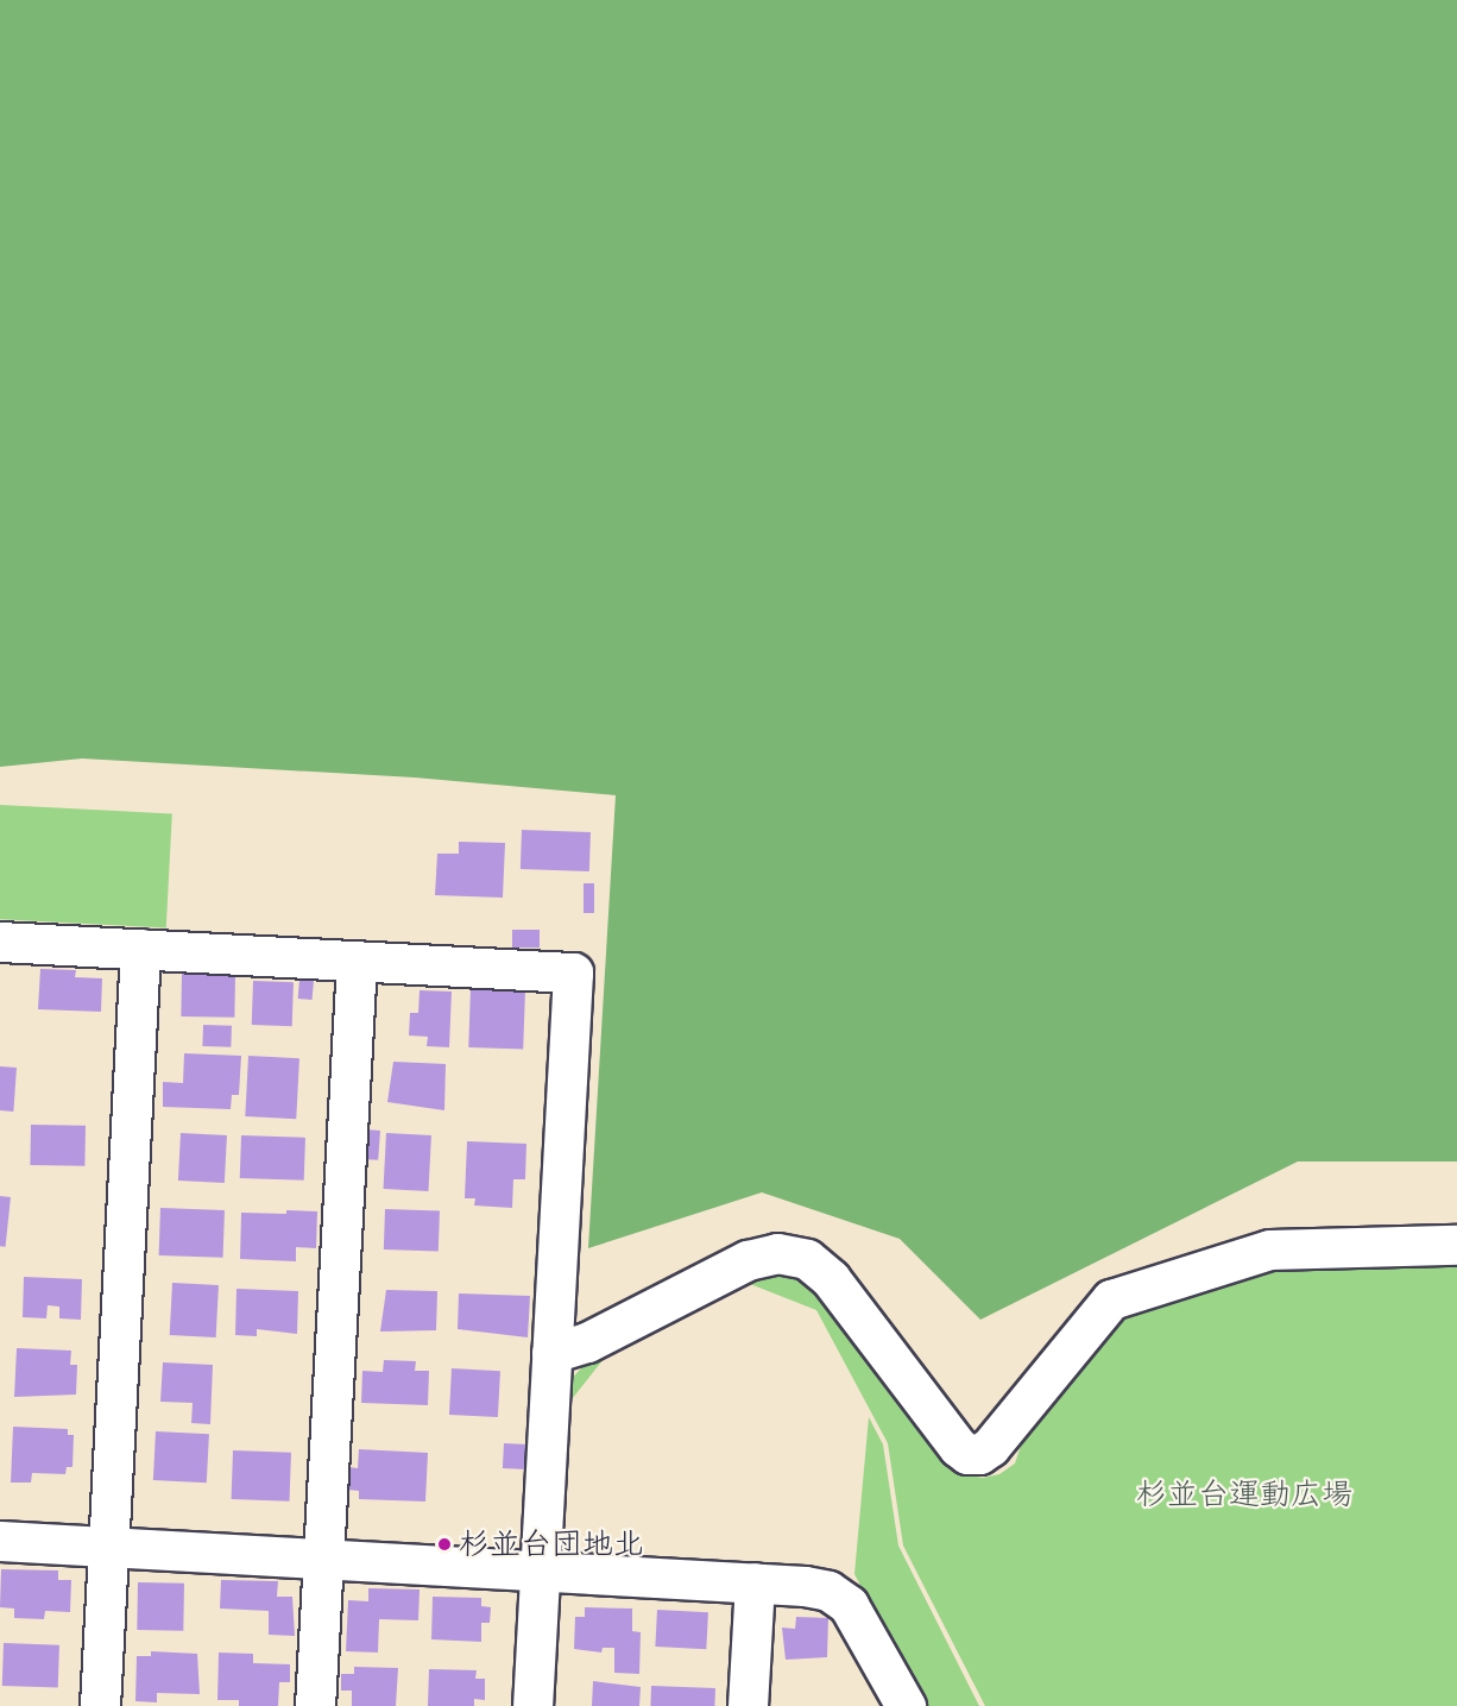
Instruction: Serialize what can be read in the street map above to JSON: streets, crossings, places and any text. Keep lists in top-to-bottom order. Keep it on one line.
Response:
{"parks":["杉並台運動広場"],"places":["杉並台団地北"]}
